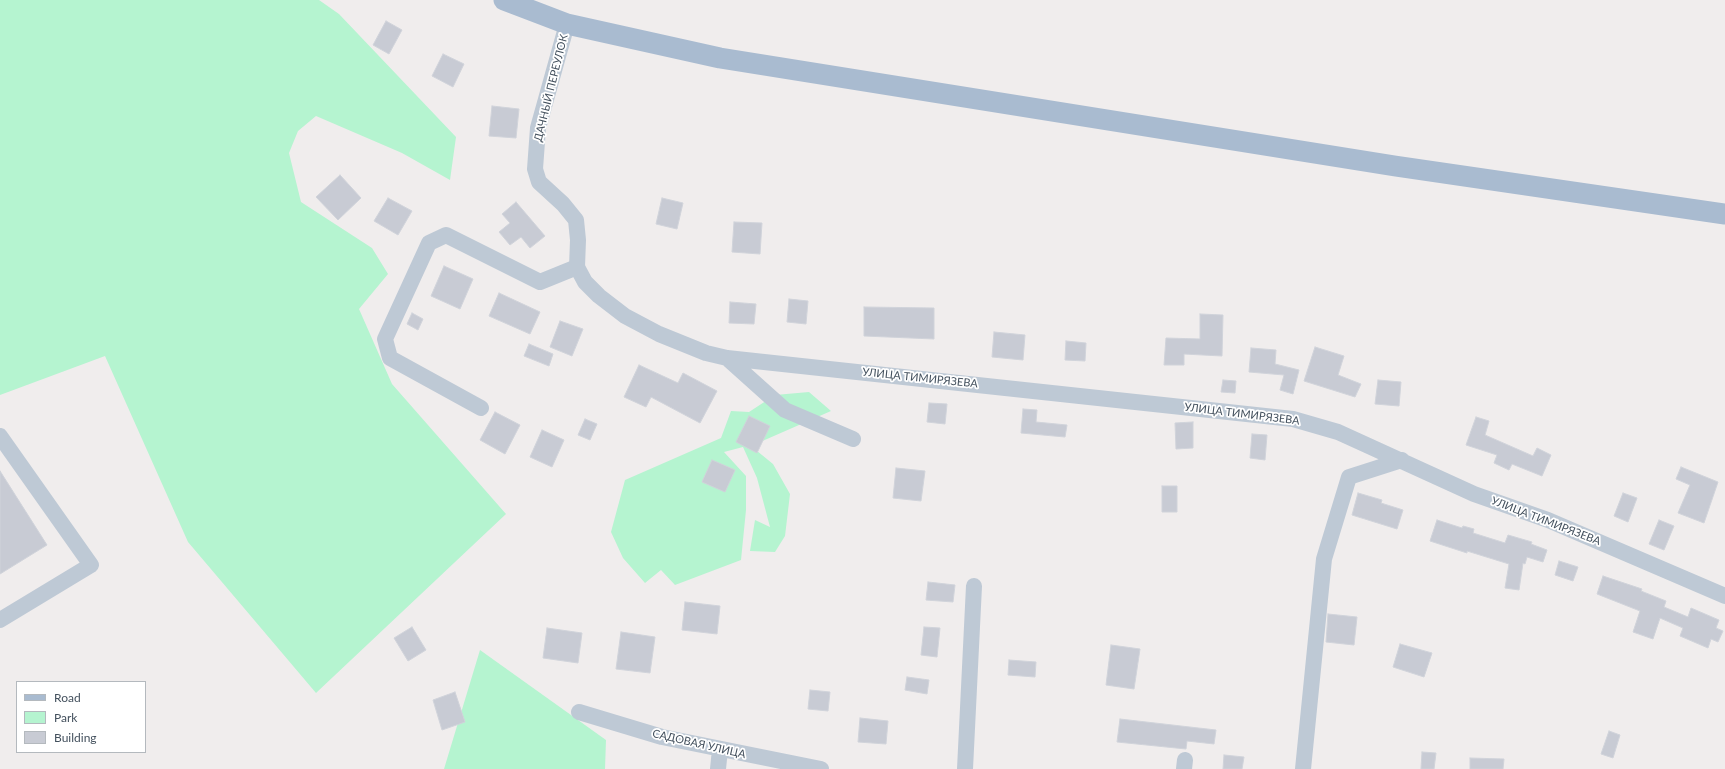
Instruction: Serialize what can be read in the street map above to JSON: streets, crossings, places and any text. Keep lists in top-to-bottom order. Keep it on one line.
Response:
{"streets":{"street":["ДАЧНЫЙ ПЕРЕУЛОК","УЛИЦА ТИМИРЯЗЕВА","САДОВАЯ УЛИЦА"]},"legend":["Road","Park","Building"]}
